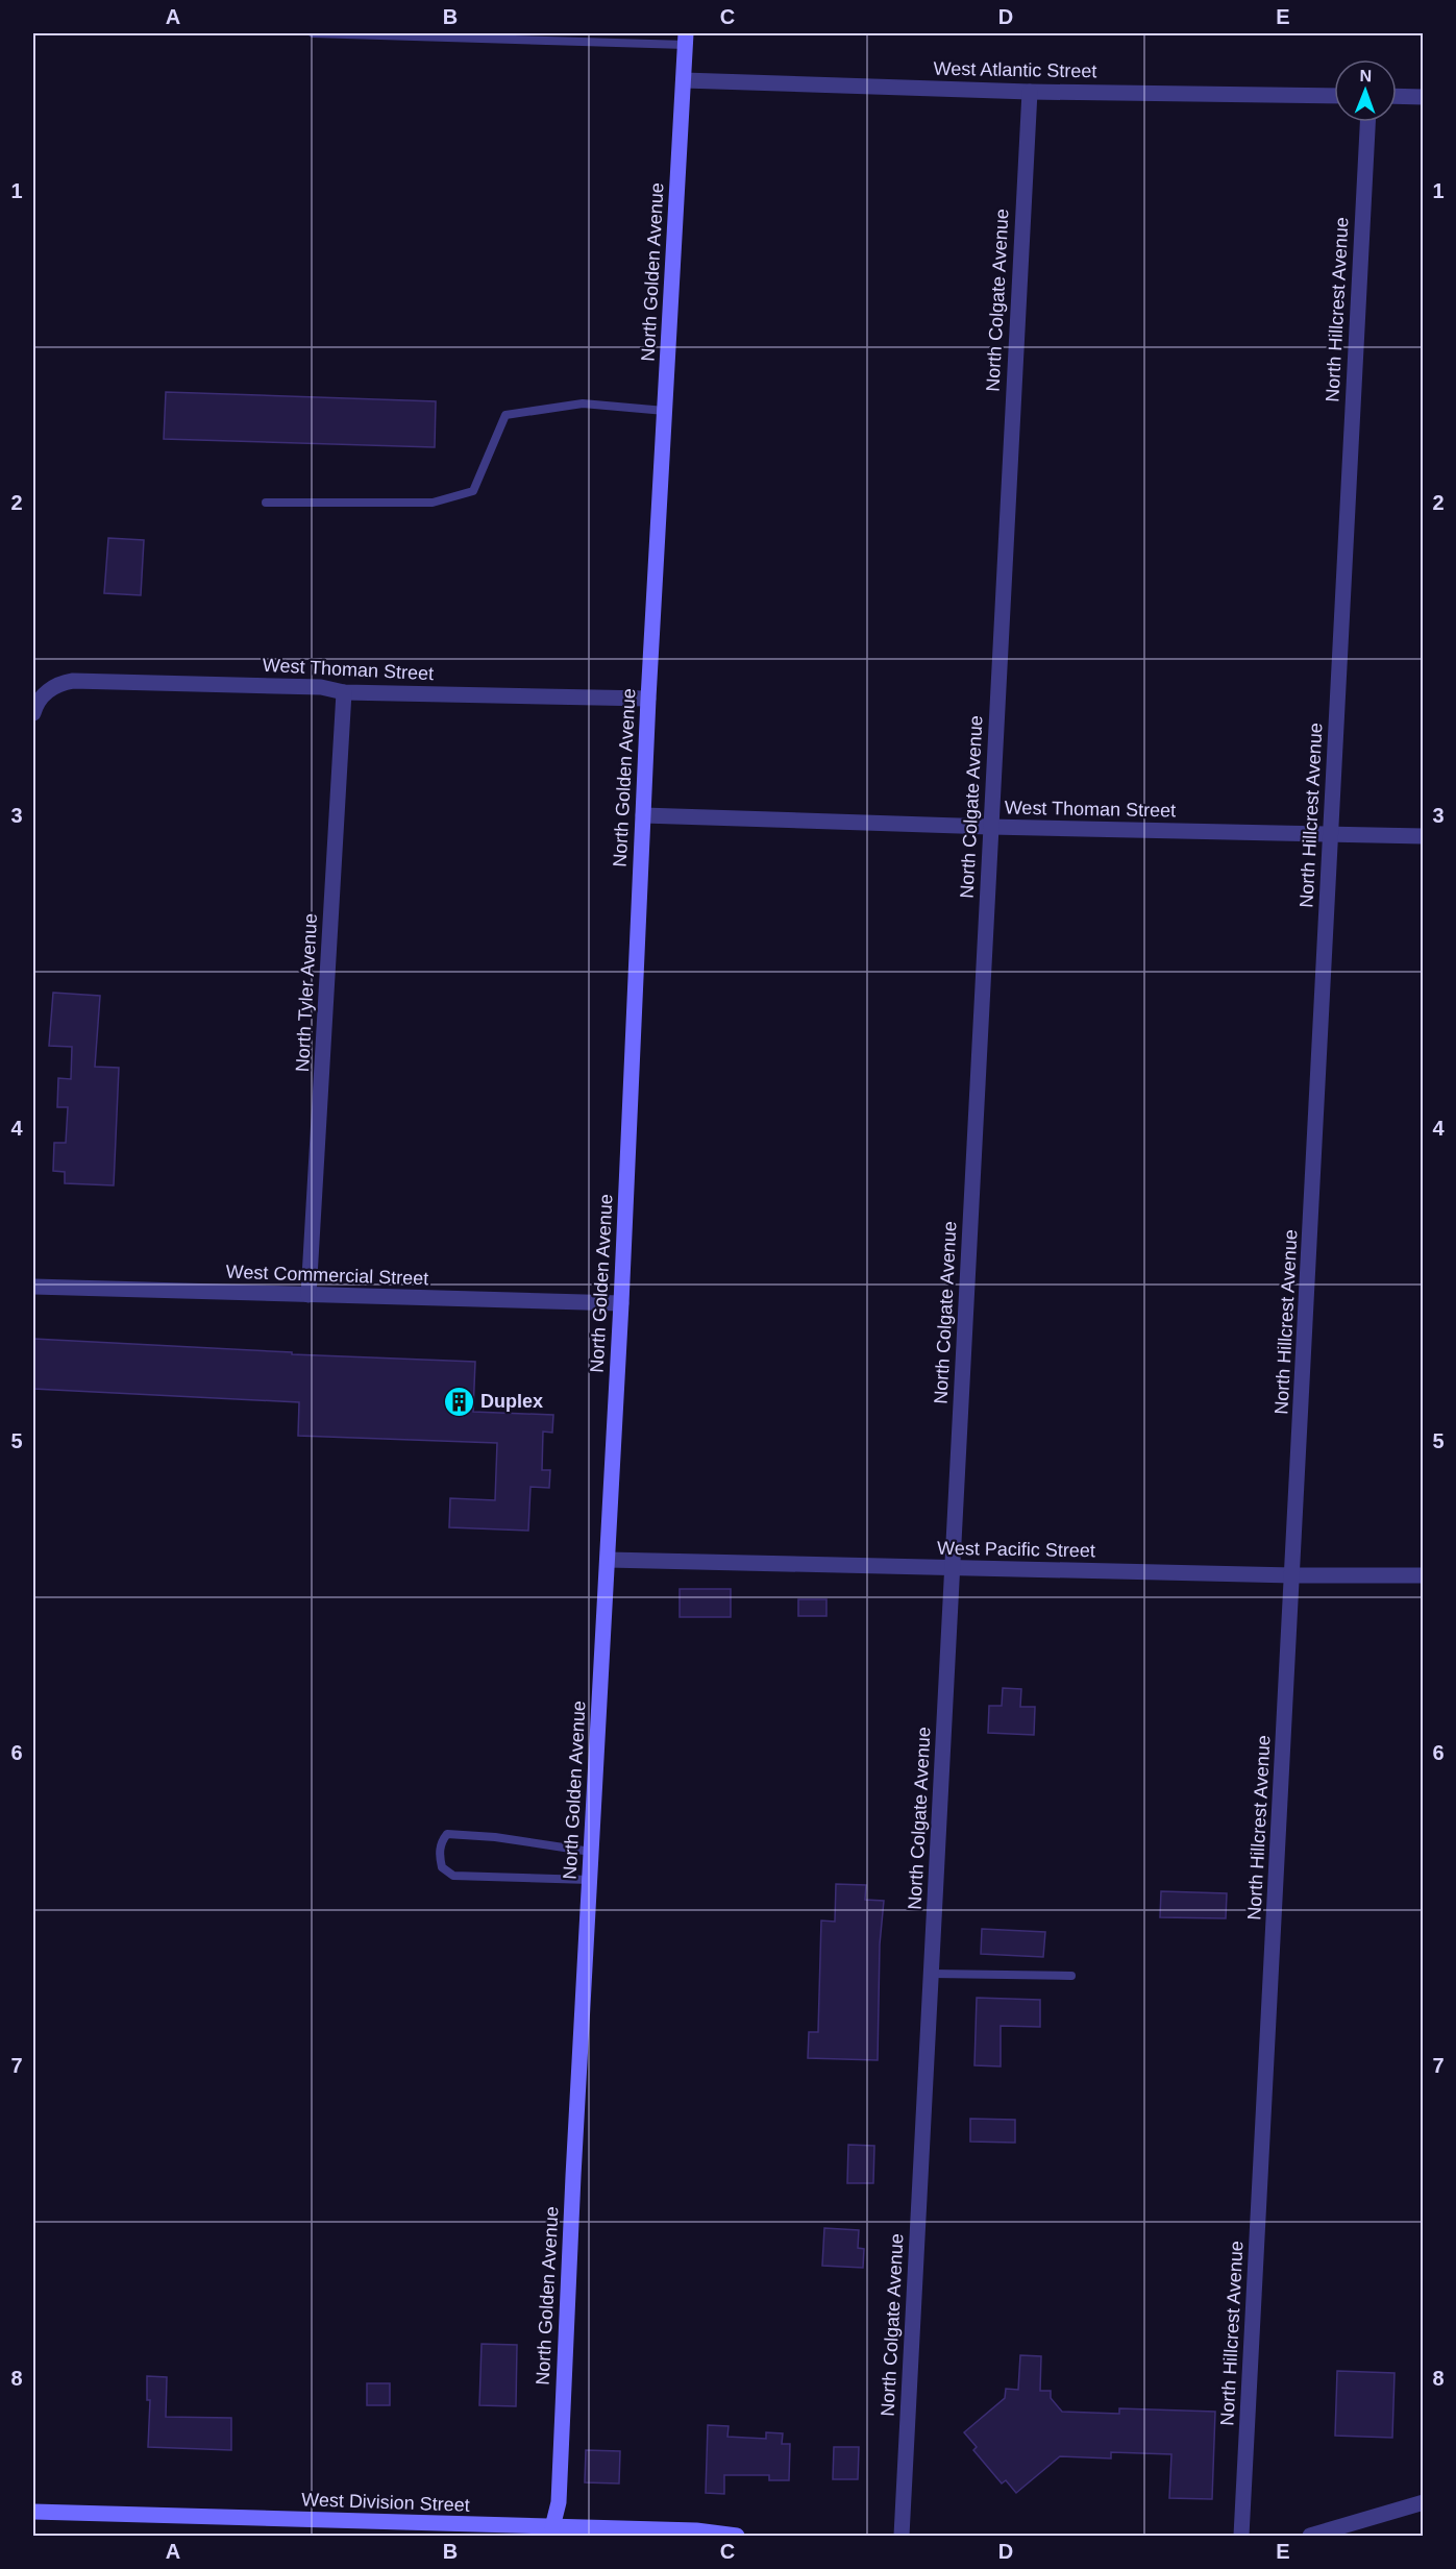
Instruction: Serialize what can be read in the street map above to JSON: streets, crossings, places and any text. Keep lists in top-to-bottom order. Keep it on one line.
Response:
{"streets":{"street":["West Atlantic Street","North Golden Avenue","North Colgate Avenue","North Hillcrest Avenue","West Thoman Street","North Tyler Avenue","West Commercial Street","West Pacific Street","West Division Street"]},"crossings":[["West Atlantic Street","North Golden Avenue"],["West Atlantic Street","North Colgate Avenue"],["North Golden Avenue","West Thoman Street"],["North Golden Avenue","West Commercial Street"],["North Golden Avenue","West Pacific Street"],["North Golden Avenue","West Division Street"],["North Colgate Avenue","West Thoman Street"],["North Colgate Avenue","West Pacific Street"],["North Hillcrest Avenue","West Thoman Street"],["North Hillcrest Avenue","West Pacific Street"],["West Thoman Street","North Tyler Avenue"],["North Tyler Avenue","West Commercial Street"]],"places":{"building":["Duplex"]},"north":"top","grid":{"columns":["A","B","C","D","E"],"rows":["1","2","3","4","5","6","7","8"]}}
